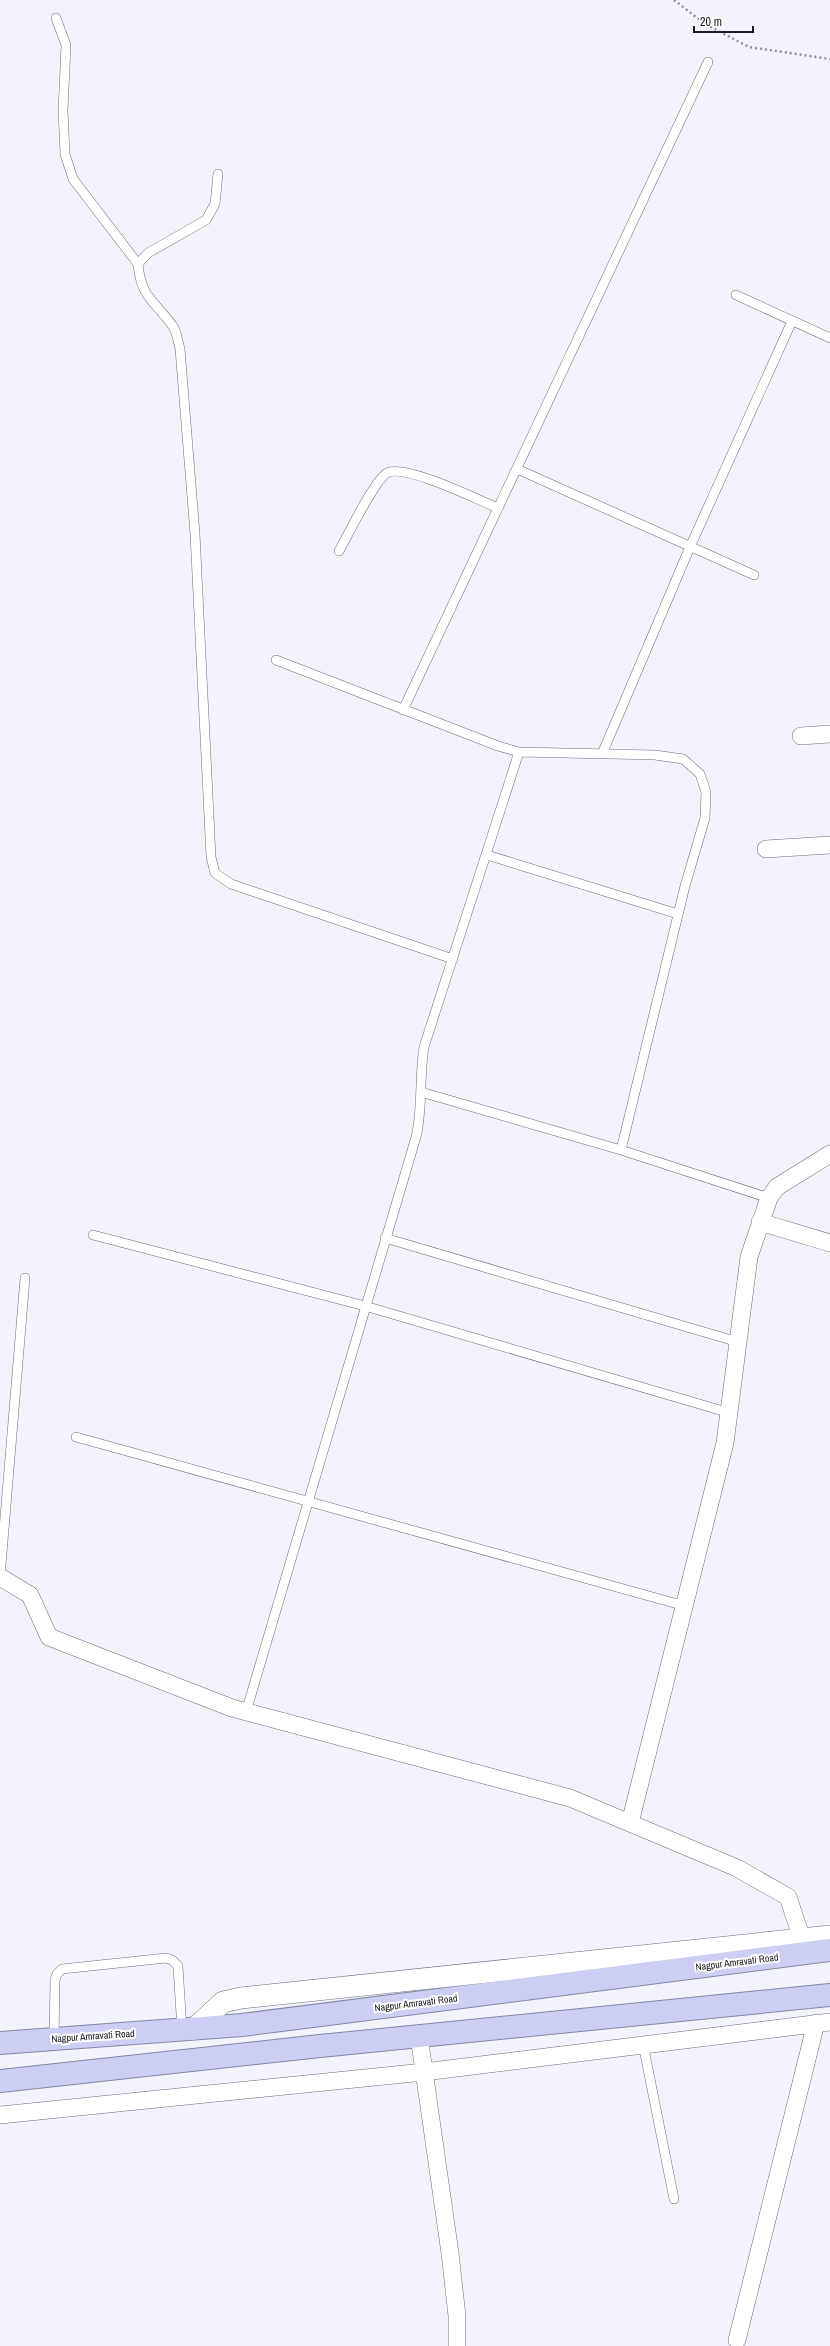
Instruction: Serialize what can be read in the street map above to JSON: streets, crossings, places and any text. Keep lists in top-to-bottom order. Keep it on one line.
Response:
{"streets":{"highway":["Nagpur Amravati Road"]},"scale_bar":"20 m"}
